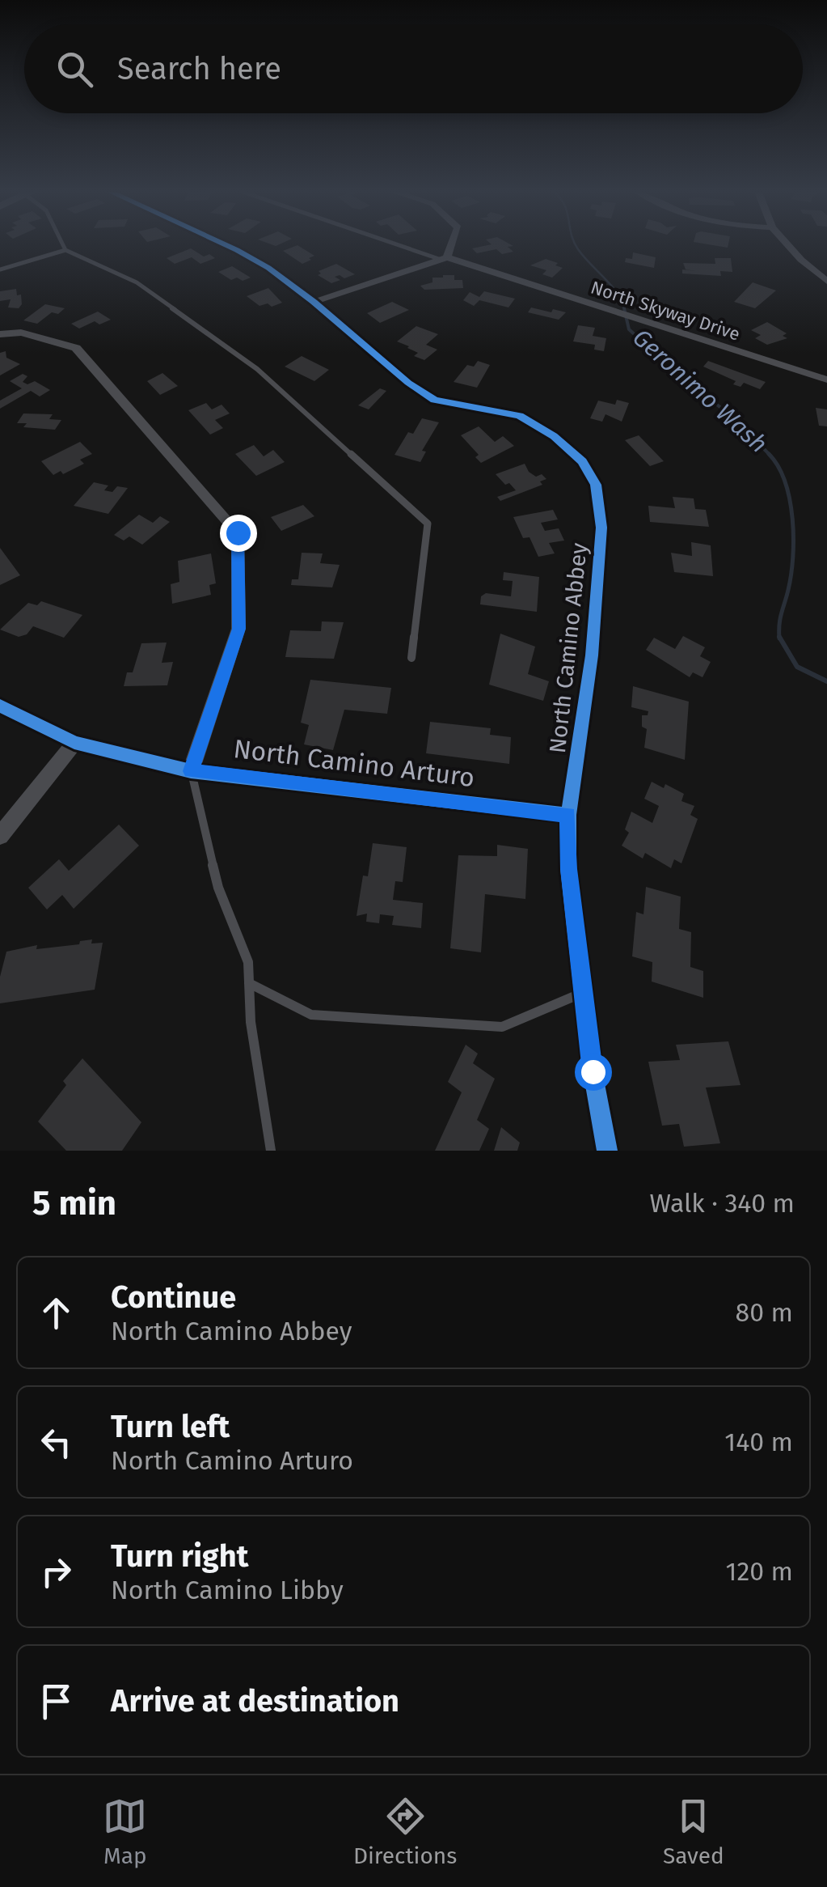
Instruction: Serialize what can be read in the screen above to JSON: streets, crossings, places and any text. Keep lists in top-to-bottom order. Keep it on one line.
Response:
{"streets":{"street":["North Skyway Drive","North Camino Abbey","North Camino Arturo"]},"crossings":[["North Camino Abbey","North Camino Arturo"]],"water":["Geronimo Wash"],"page":{"search":"Search here","heading":["5 min","Walk · 340 m"],"list":[["Continue","North Camino Abbey","80 m"],["Turn left","North Camino Arturo","140 m"],["Turn right","North Camino Libby","120 m"],"Arrive at destination"],"nav":["Map","Directions","Saved"]}}
